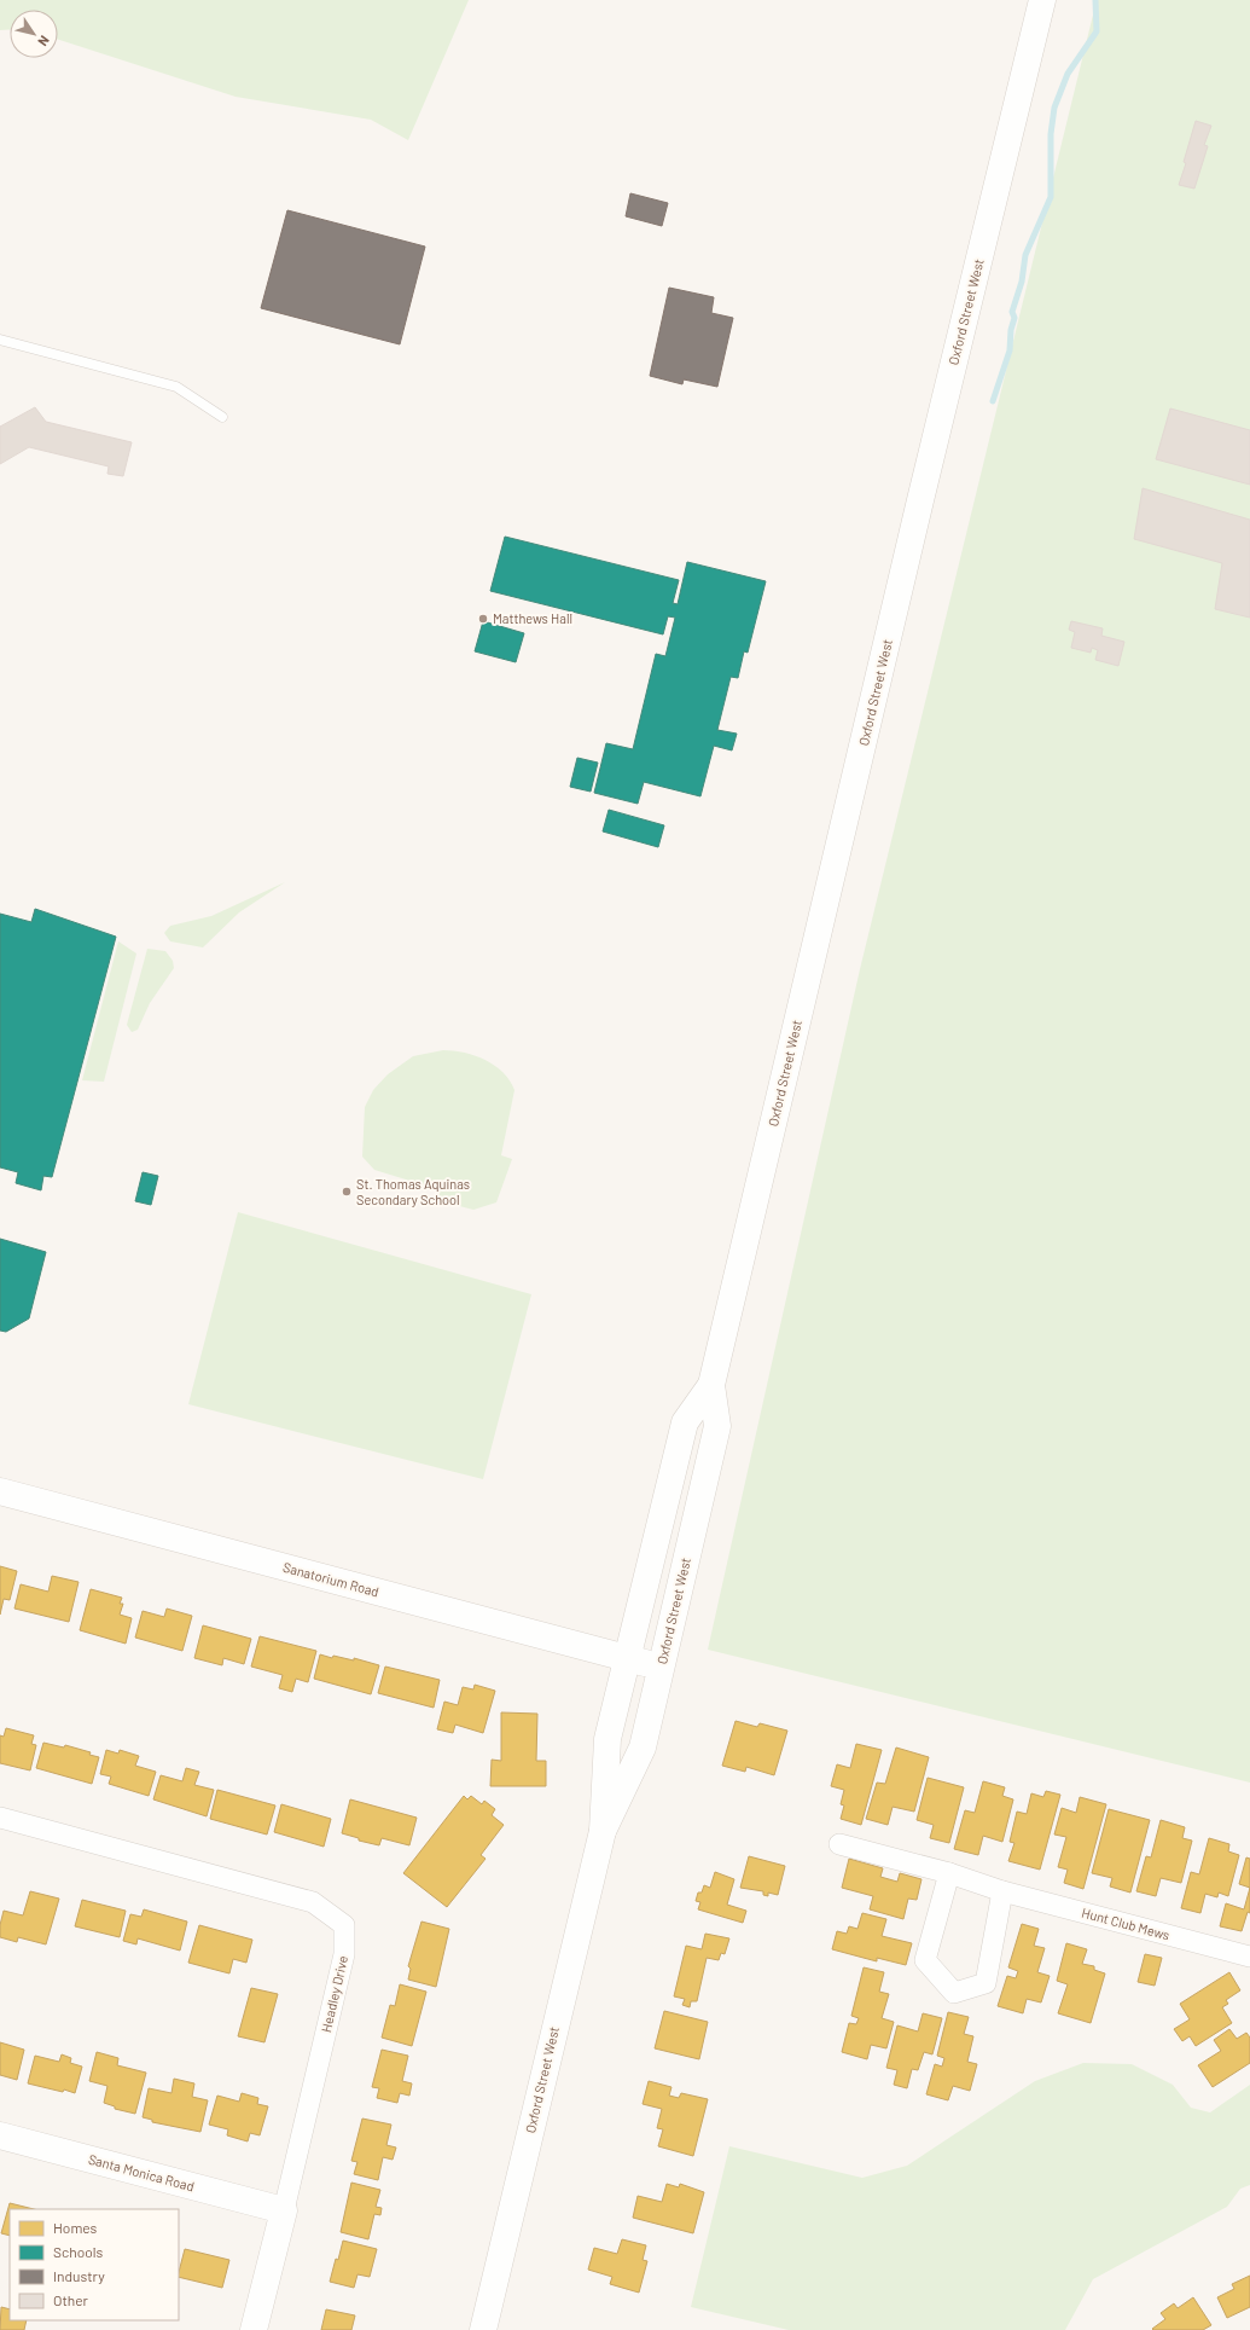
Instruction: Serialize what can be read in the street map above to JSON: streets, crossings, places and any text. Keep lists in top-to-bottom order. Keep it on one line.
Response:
{"streets":{"main road":["Oxford Street West","Sanatorium Road","Headley Drive","Santa Monica Road"],"street":["Hunt Club Mews"]},"crossings":[["Oxford Street West","Sanatorium Road"],["Headley Drive","Santa Monica Road"]],"places":["Matthews Hall","St. Thomas Aquinas Secondary School"],"legend":["Homes","Schools","Industry","Other"],"north":"bottom right"}
